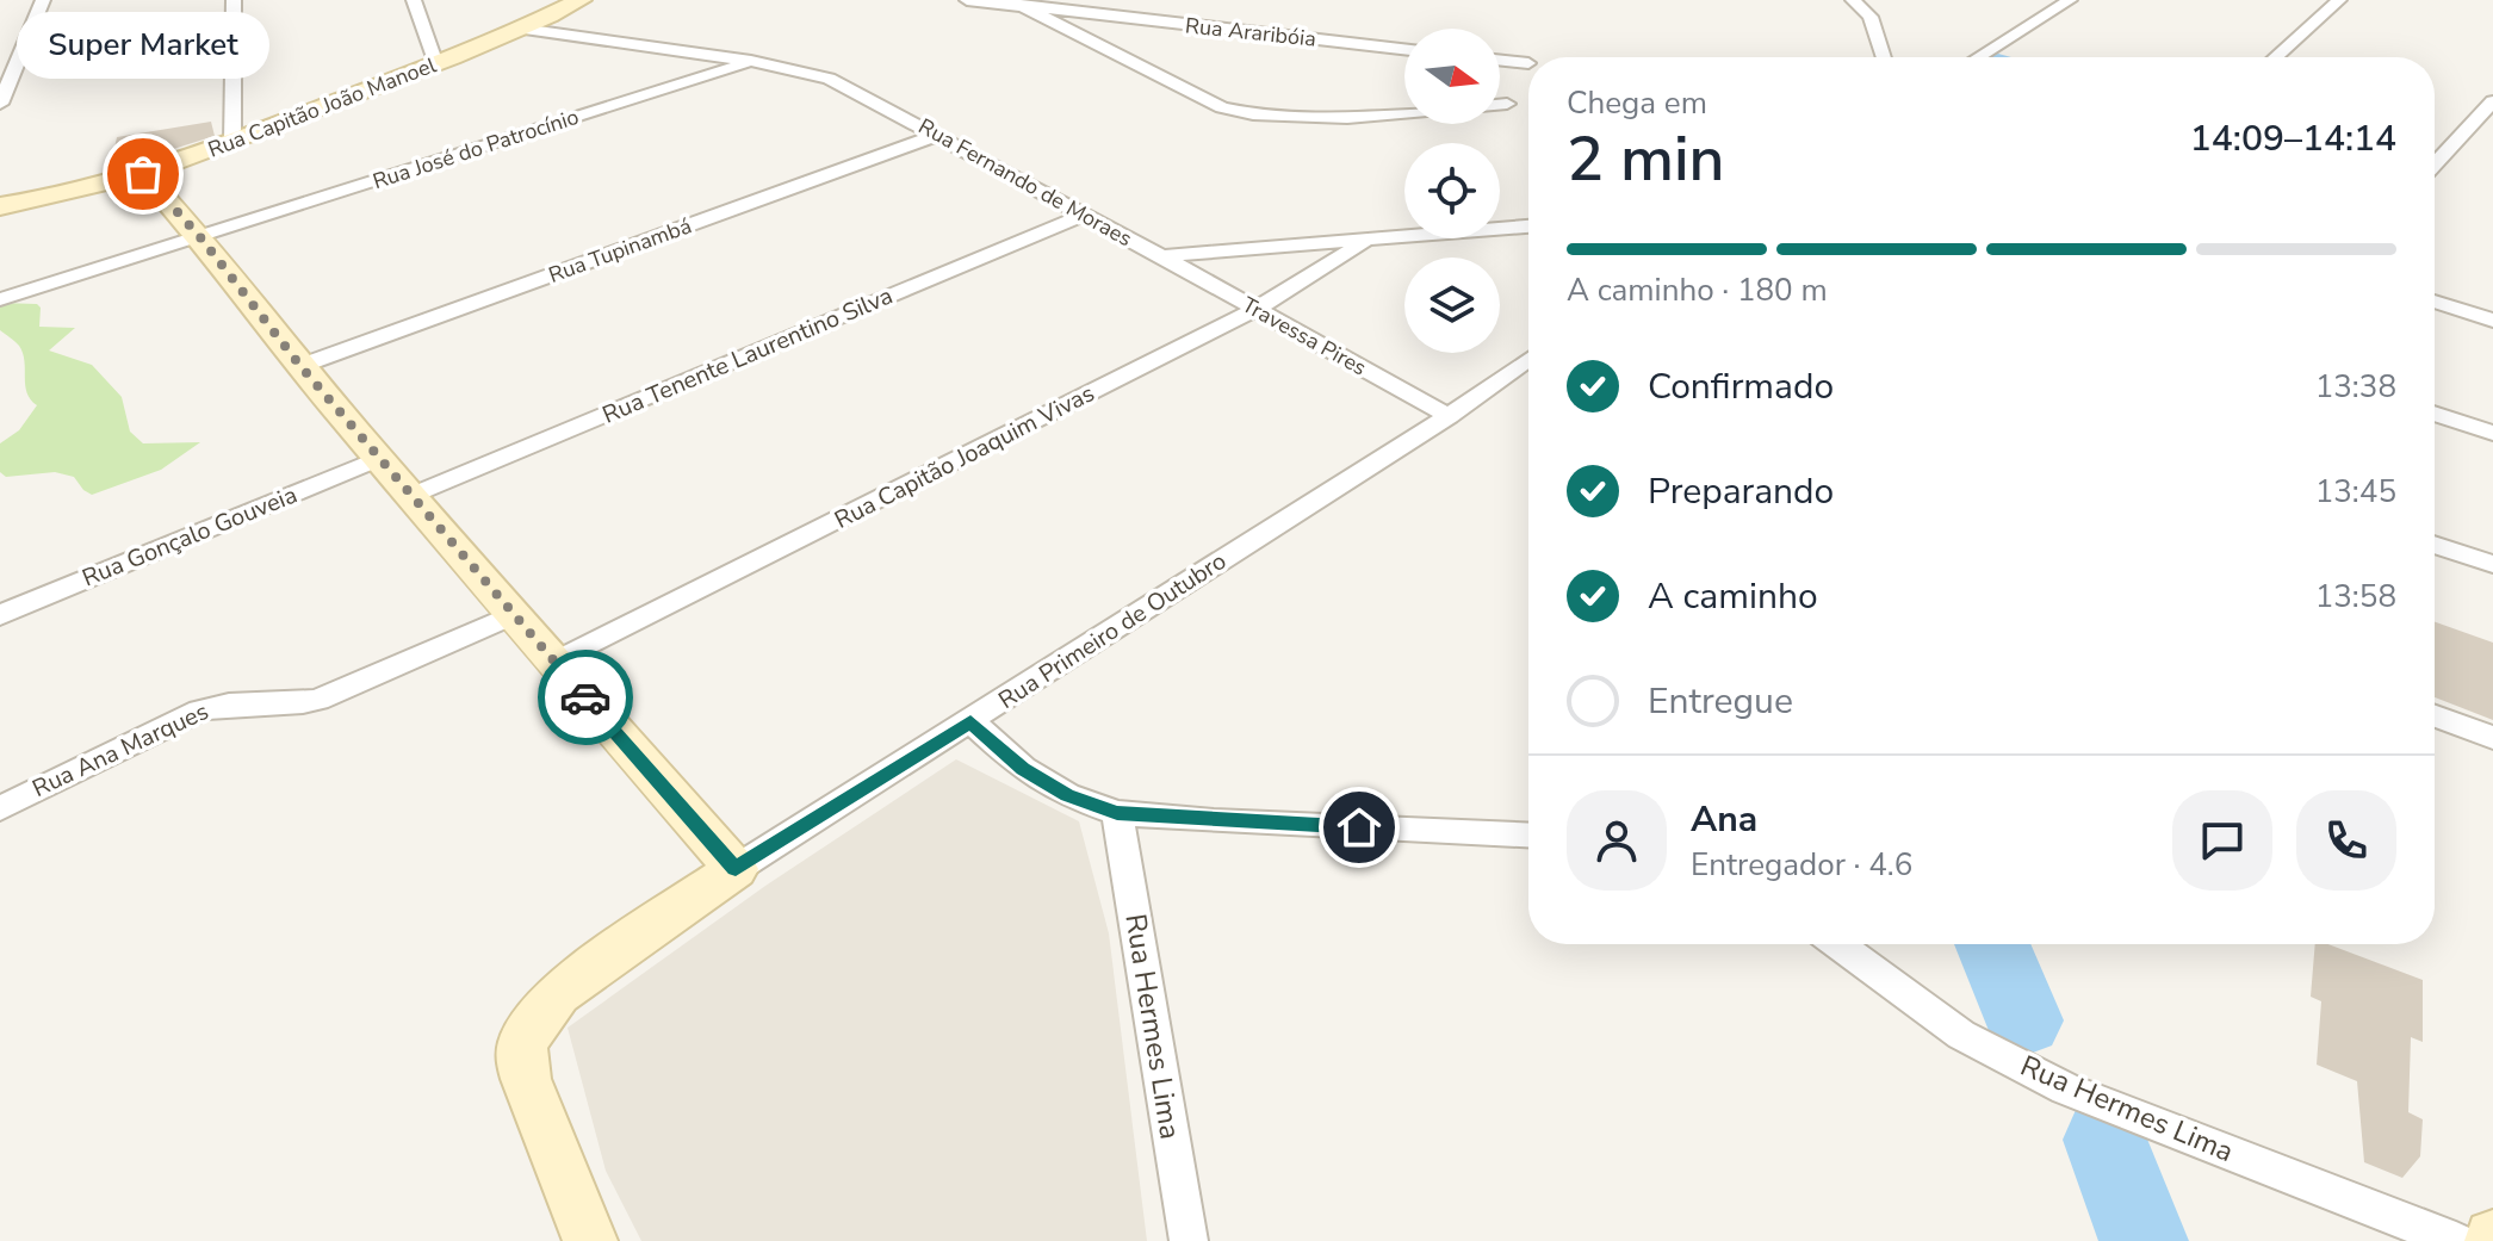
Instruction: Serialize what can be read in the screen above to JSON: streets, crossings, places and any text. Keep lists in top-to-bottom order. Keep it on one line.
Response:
{"streets":{"street":["Rua Araribóia","Rua Capitão João Manoel","Rua José do Patrocínio","Rua Fernando de Moraes","Rua Tupinambá","Travessa Pires","Rua Tenente Laurentino Silva","Rua Capitão Joaquim Vivas","Rua Gonçalo Gouveia","Rua Primeiro de Outubro","Rua Ana Marques","Rua Hermes Lima"]},"crossings":[["Rua Capitão João Manoel","Rua Fernando de Moraes"],["Rua José do Patrocínio","Rua Fernando de Moraes"],["Rua Fernando de Moraes","Rua Tupinambá"],["Rua Fernando de Moraes","Travessa Pires"],["Rua Fernando de Moraes","Rua Tenente Laurentino Silva"],["Rua Fernando de Moraes","Rua Capitão Joaquim Vivas"],["Travessa Pires","Rua Capitão Joaquim Vivas"],["Travessa Pires","Rua Primeiro de Outubro"]],"places":["Super Market"],"north":"right","page":{"bubble":"Super Market","heading":["2 min","Chega em","14:09–14:14"],"panel":["Ana","Entregador · 4.6"],"bar":"A caminho · 180 m","list":[["Confirmado","13:38"],["Preparando","13:45"],["A caminho","13:58"],"Entregue"]}}
